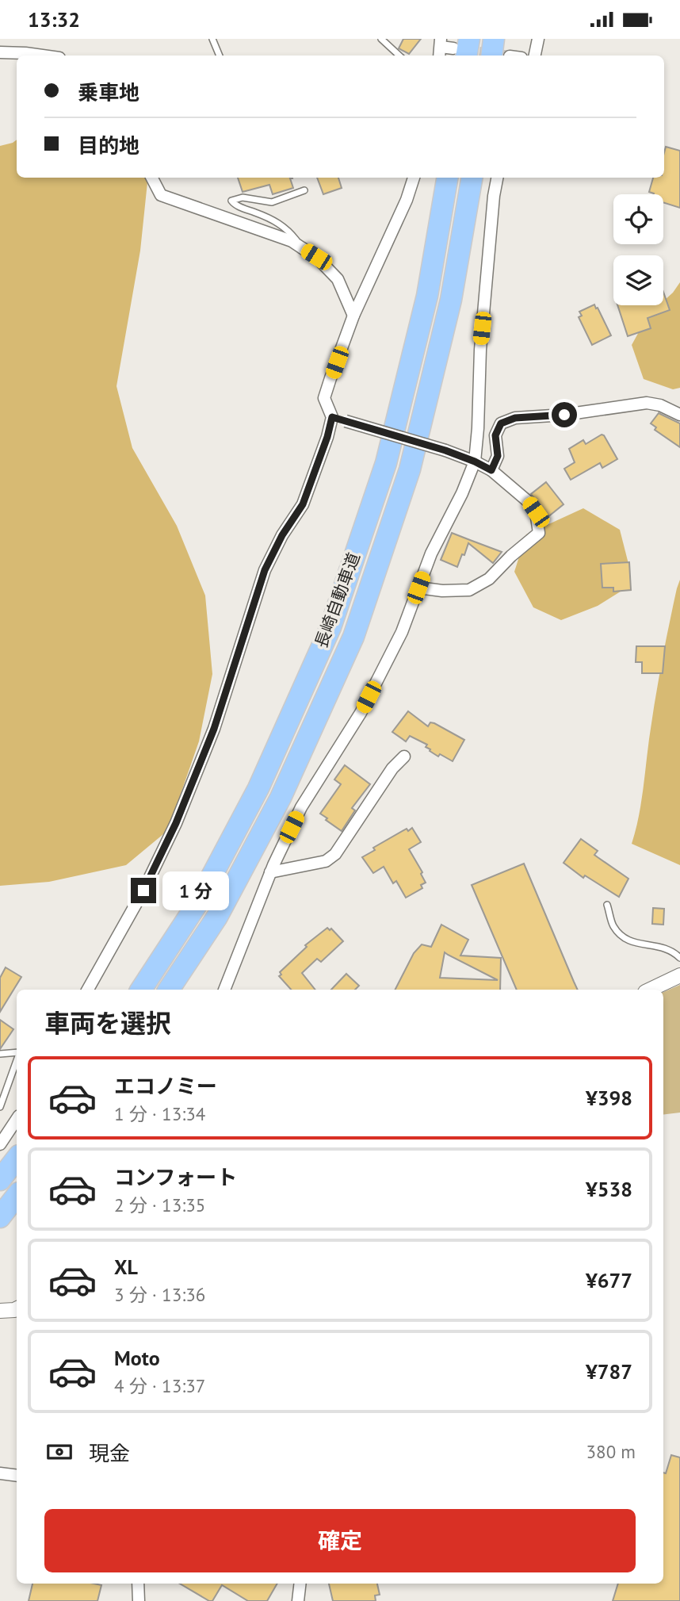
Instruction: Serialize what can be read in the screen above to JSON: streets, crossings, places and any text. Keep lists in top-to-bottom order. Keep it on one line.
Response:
{"streets":{"highway":["長崎自動車道"]},"page":{"status":"13:32","banner":["乗車地","目的地"],"bubble":"1 分","heading":"車両を選択","list":[{"name":"エコノミー","note":"1 分 · 13:34","value":"¥398"},{"name":"コンフォート","note":"2 分 · 13:35","value":"¥538"},{"name":"XL","note":"3 分 · 13:36","value":"¥677"},{"name":"Moto","note":"4 分 · 13:37","value":"¥787"}],"pay":["現金","380 m"],"buttons":"確定"}}
